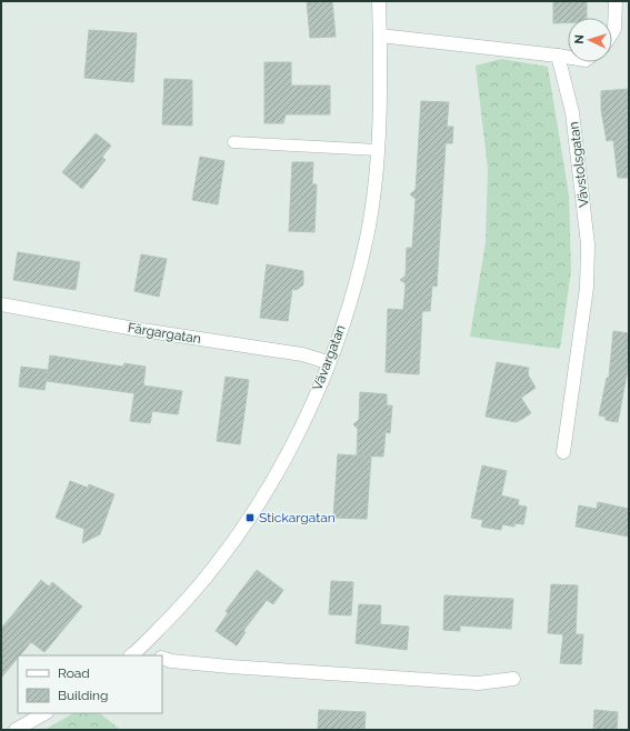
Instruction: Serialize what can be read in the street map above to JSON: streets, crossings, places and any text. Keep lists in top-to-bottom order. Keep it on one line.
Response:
{"streets":{"street":["Vävstolsgatan","Färgargatan","Vävargatan"]},"crossings":[["Färgargatan","Vävargatan"]],"places":{"transit":["Stickargatan"]},"legend":["Road","Building"],"north":"left"}
